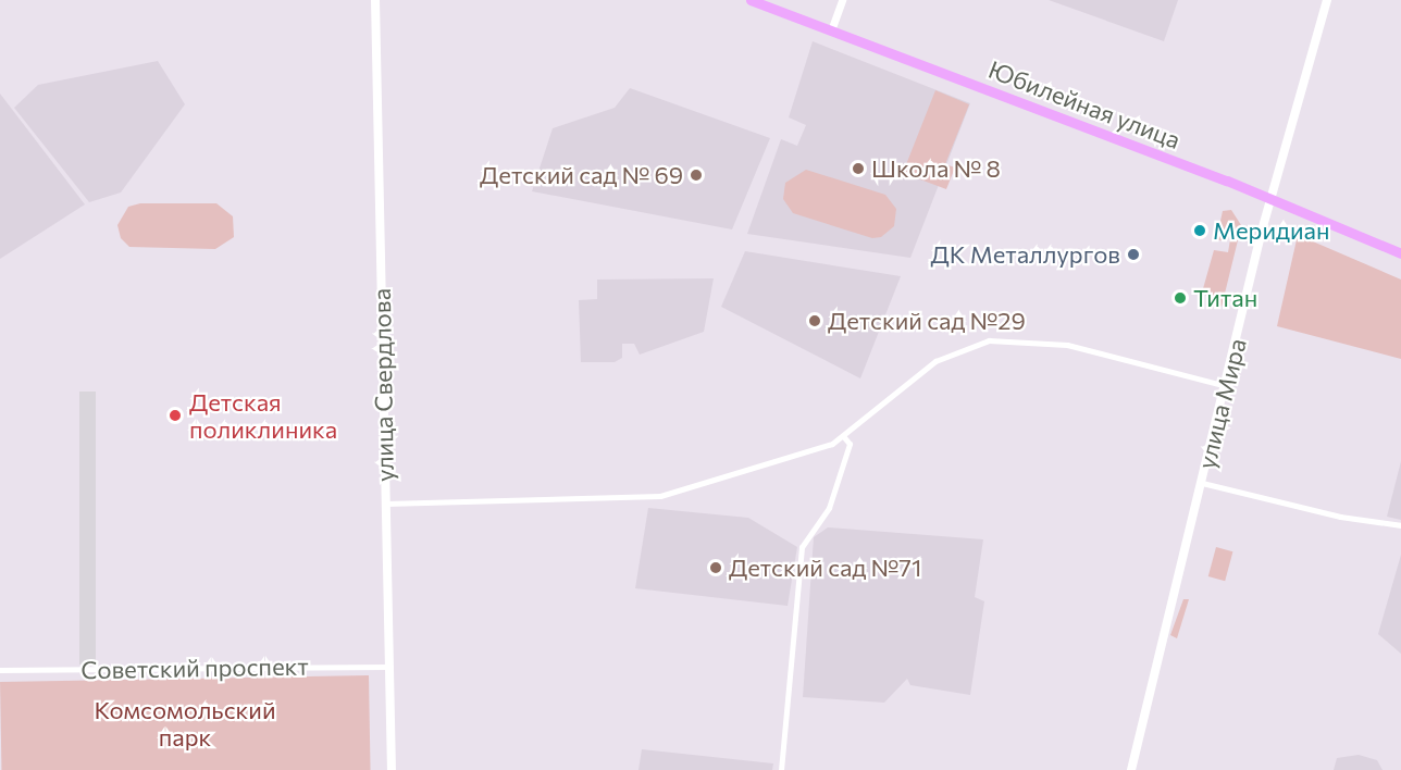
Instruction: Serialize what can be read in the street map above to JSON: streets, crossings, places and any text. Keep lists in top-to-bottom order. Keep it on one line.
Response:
{"streets":{"main road":["Юбилейная улица","улица Свердлова","улица Мира"],"street":["Советский проспект"]},"crossings":[["Юбилейная улица","улица Мира"],["улица Свердлова","Советский проспект"]],"parks":["Комсомольский парк"],"places":["Школа № 8","Детский сад № 69","Меридиан","ДК Металлургов","Титан","Детский сад №29","Детская поликлиника","Детский сад №71"]}
